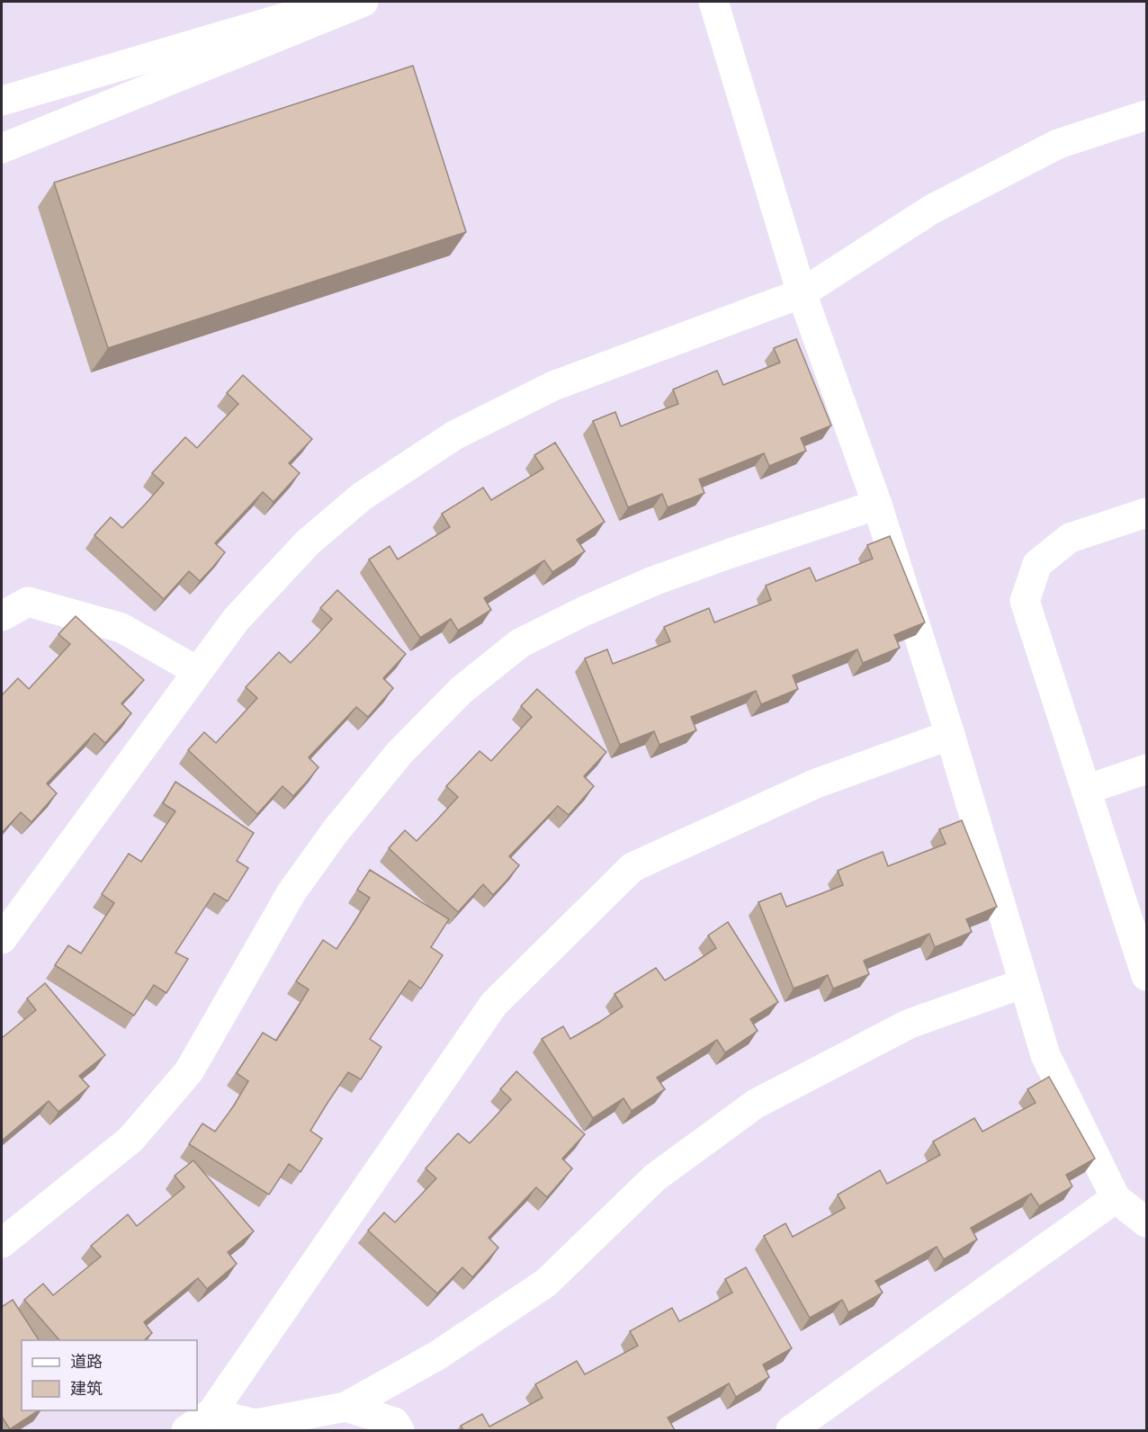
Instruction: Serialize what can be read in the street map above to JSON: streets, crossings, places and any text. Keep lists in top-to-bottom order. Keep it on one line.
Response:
{"legend":["道路","建筑"]}
